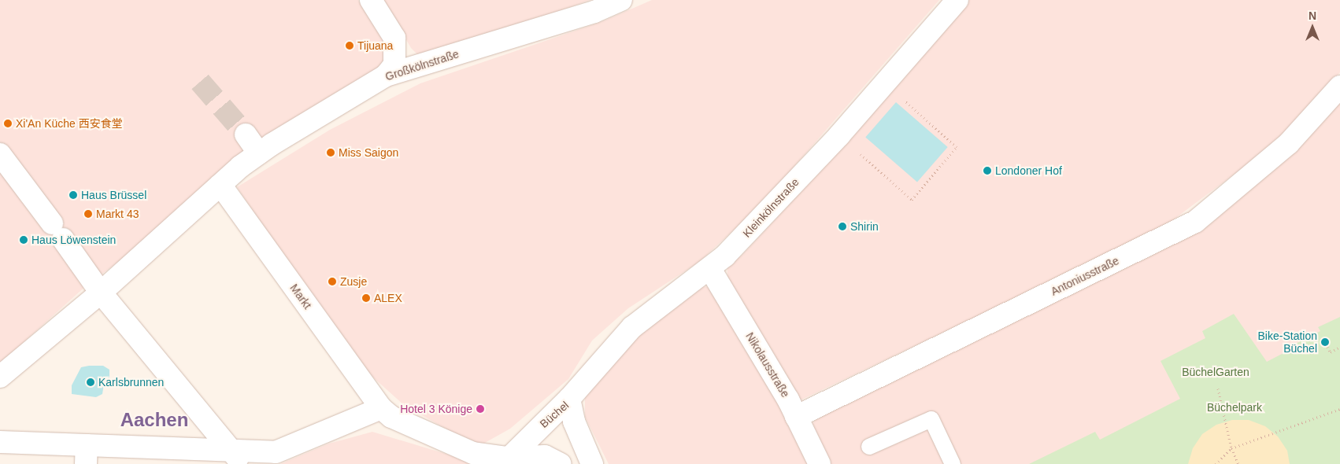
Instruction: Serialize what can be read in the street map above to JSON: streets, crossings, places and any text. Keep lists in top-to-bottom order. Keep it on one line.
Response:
{"streets":{"street":["Großkölnstraße","Kleinkölnstraße","Antoniusstraße","Markt","Nikolausstraße","Büchel"]},"crossings":[["Großkölnstraße","Markt"],["Kleinkölnstraße","Nikolausstraße"],["Kleinkölnstraße","Büchel"],["Antoniusstraße","Nikolausstraße"]],"districts":["Aachen"],"parks":["BüchelGarten","Büchelpark"],"places":["Tijuana","Xi'An Küche 西安食堂","Miss Saigon","Londoner Hof","Haus Brüssel","Markt 43","Shirin","Haus Löwenstein","Zusje","ALEX","Bike-Station Büchel","Karlsbrunnen","Hotel 3 Könige"],"north":"top"}
